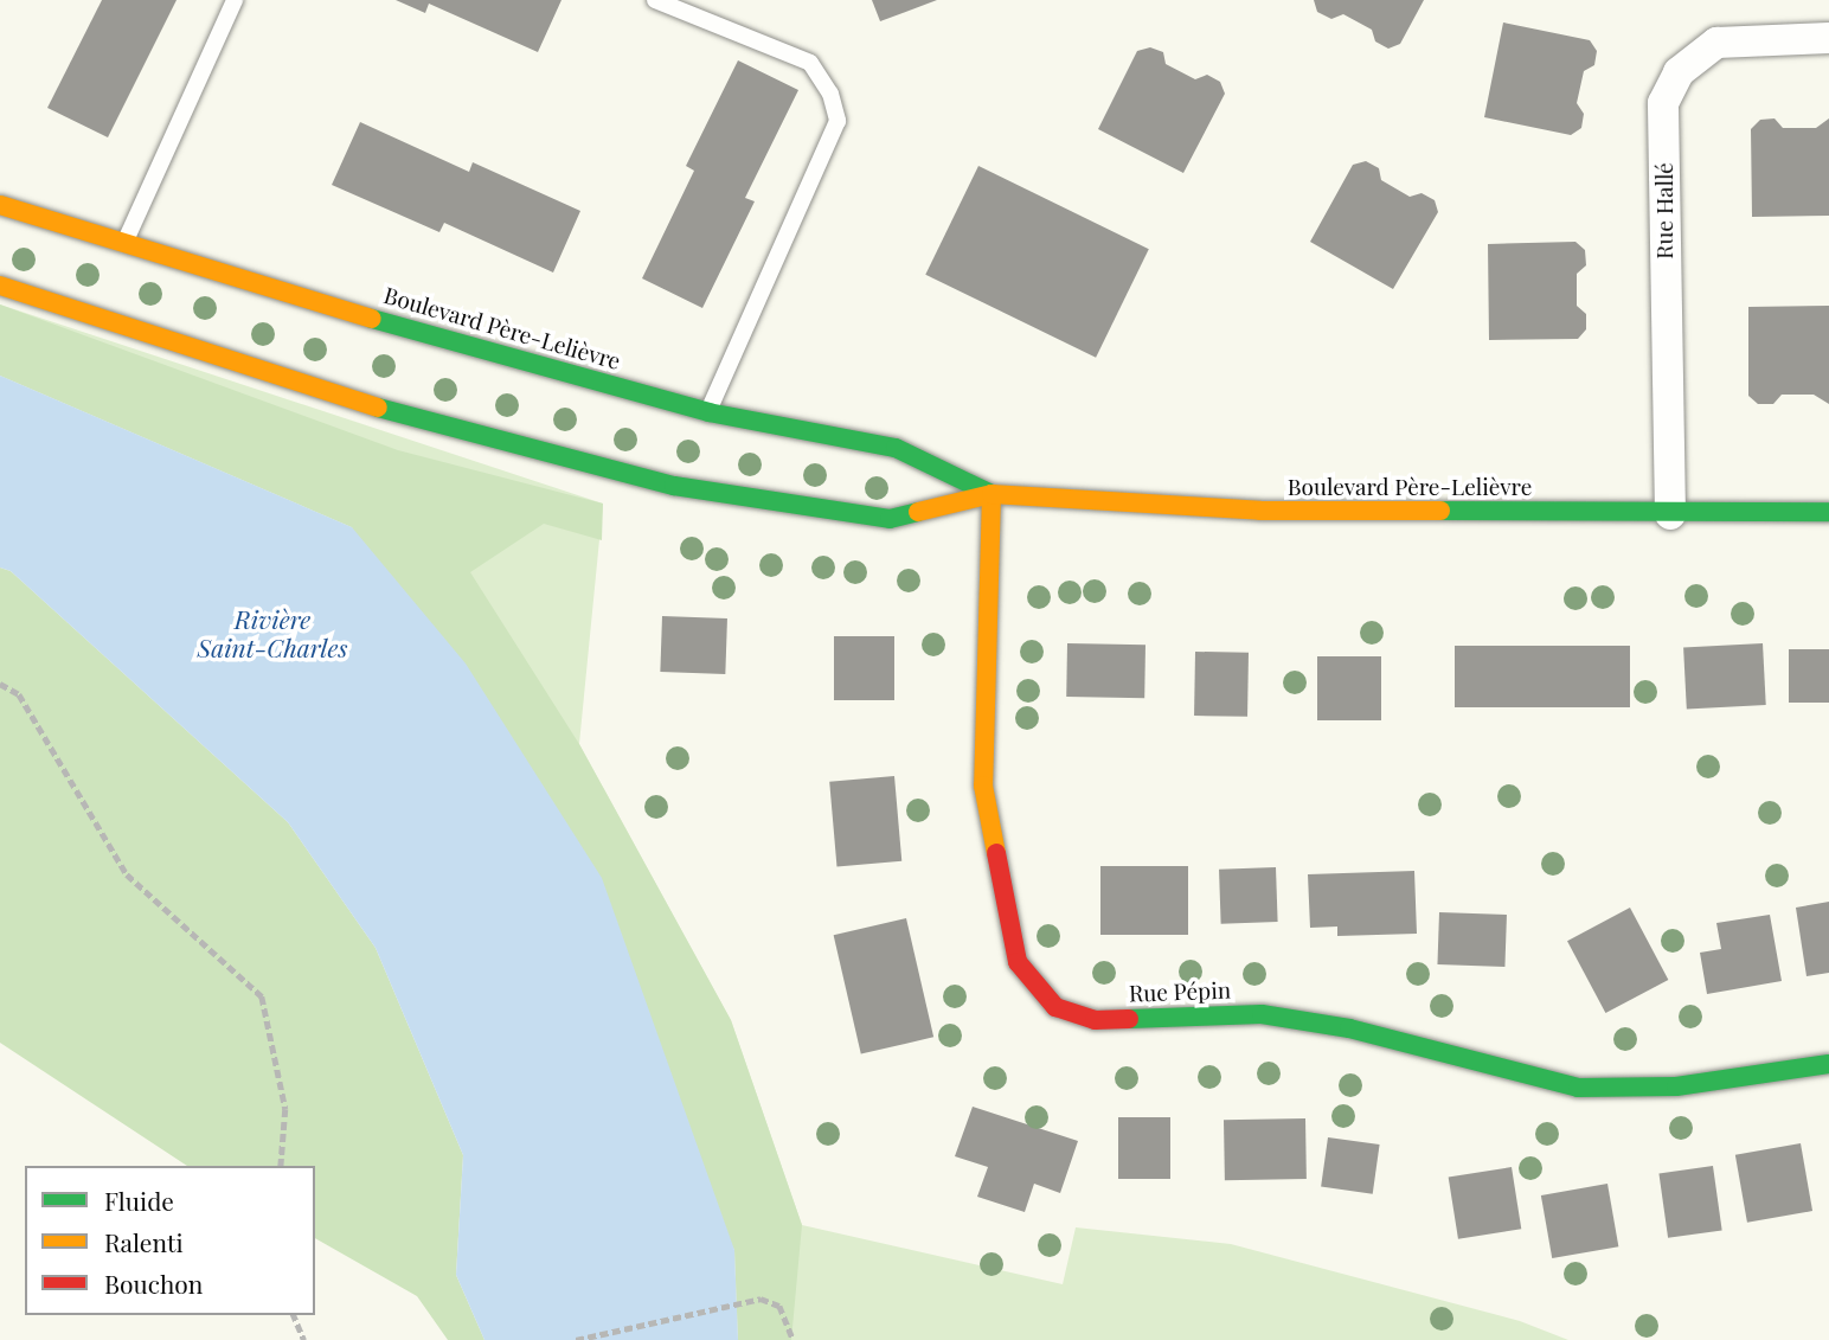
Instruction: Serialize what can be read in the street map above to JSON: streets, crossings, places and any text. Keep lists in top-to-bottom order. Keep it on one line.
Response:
{"streets":{"main road":["Boulevard Père-Lelièvre","Rue Pépin"],"street":["Rue Hallé"]},"crossings":[["Rue Hallé","Boulevard Père-Lelièvre"],["Boulevard Père-Lelièvre","Rue Pépin"]],"water":["Rivière Saint-Charles"],"legend":["Fluide","Ralenti","Bouchon"]}
